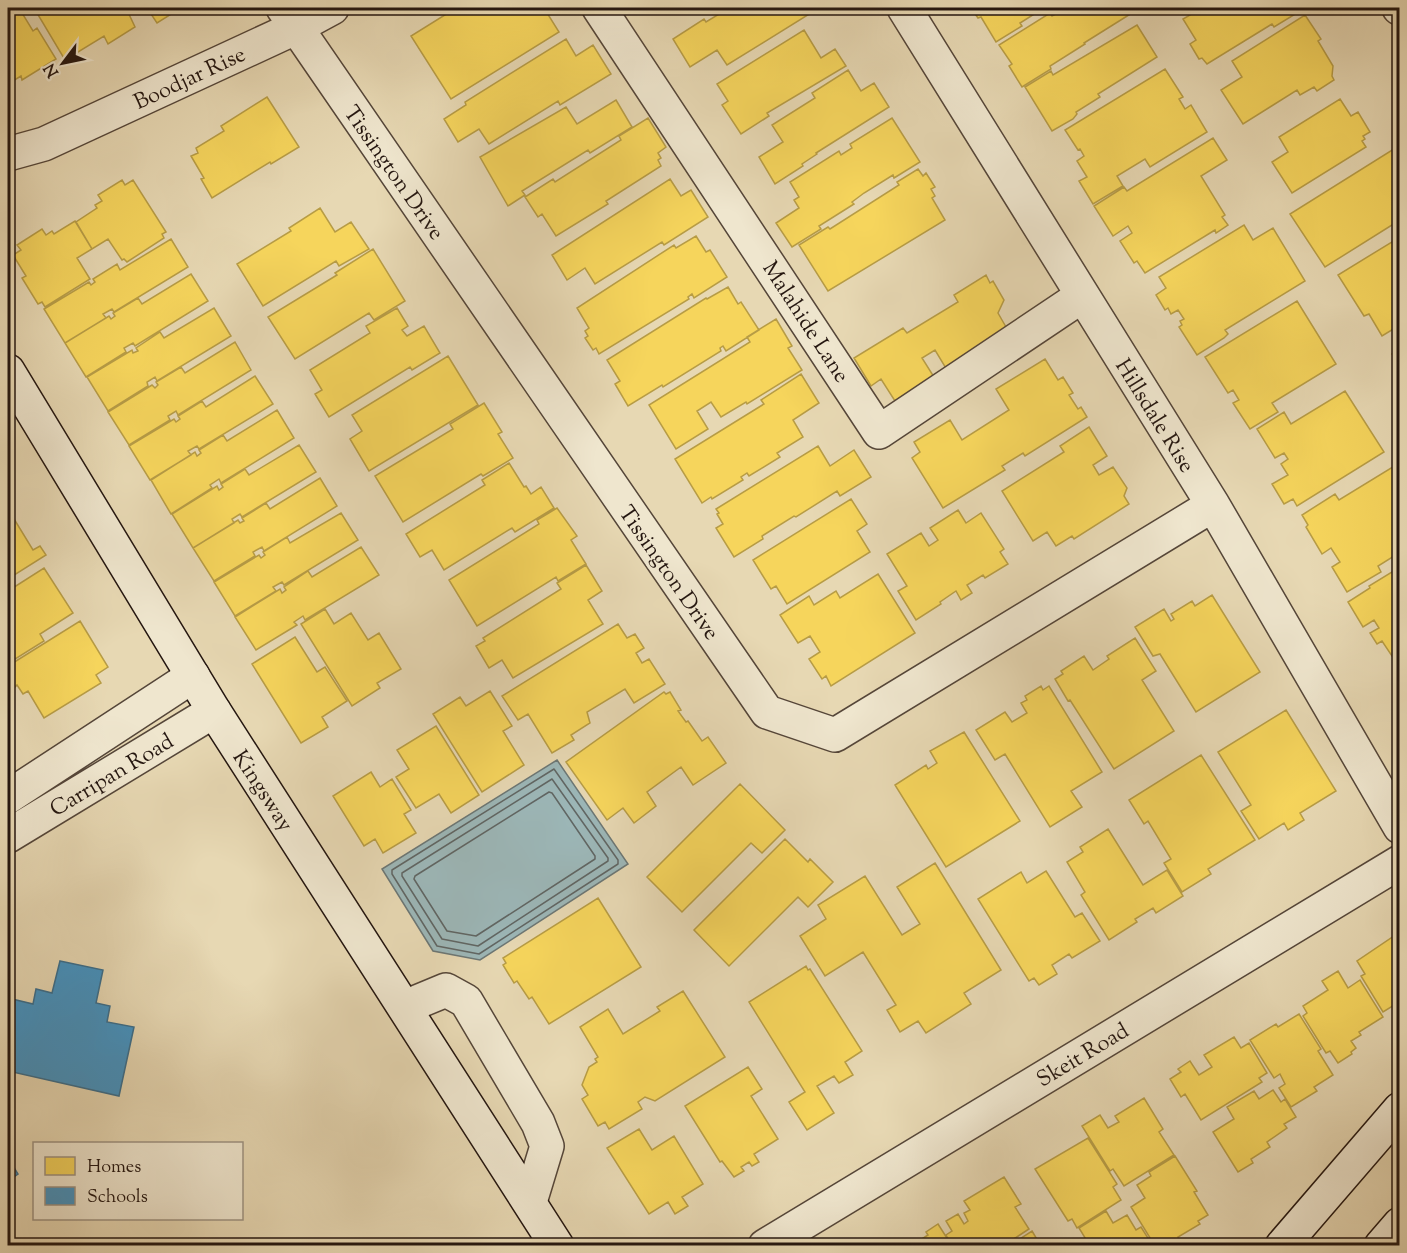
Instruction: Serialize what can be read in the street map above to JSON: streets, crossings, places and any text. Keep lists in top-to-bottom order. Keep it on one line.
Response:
{"streets":{"street":["Boodjar Rise","Tissington Drive","Malahide Lane","Hillsdale Rise","Carripan Road","Kingsway","Skeit Road"]},"crossings":[["Boodjar Rise","Tissington Drive"],["Tissington Drive","Hillsdale Rise"],["Malahide Lane","Hillsdale Rise"],["Carripan Road","Kingsway"]],"legend":["Homes","Schools"],"north":"bottom left"}
